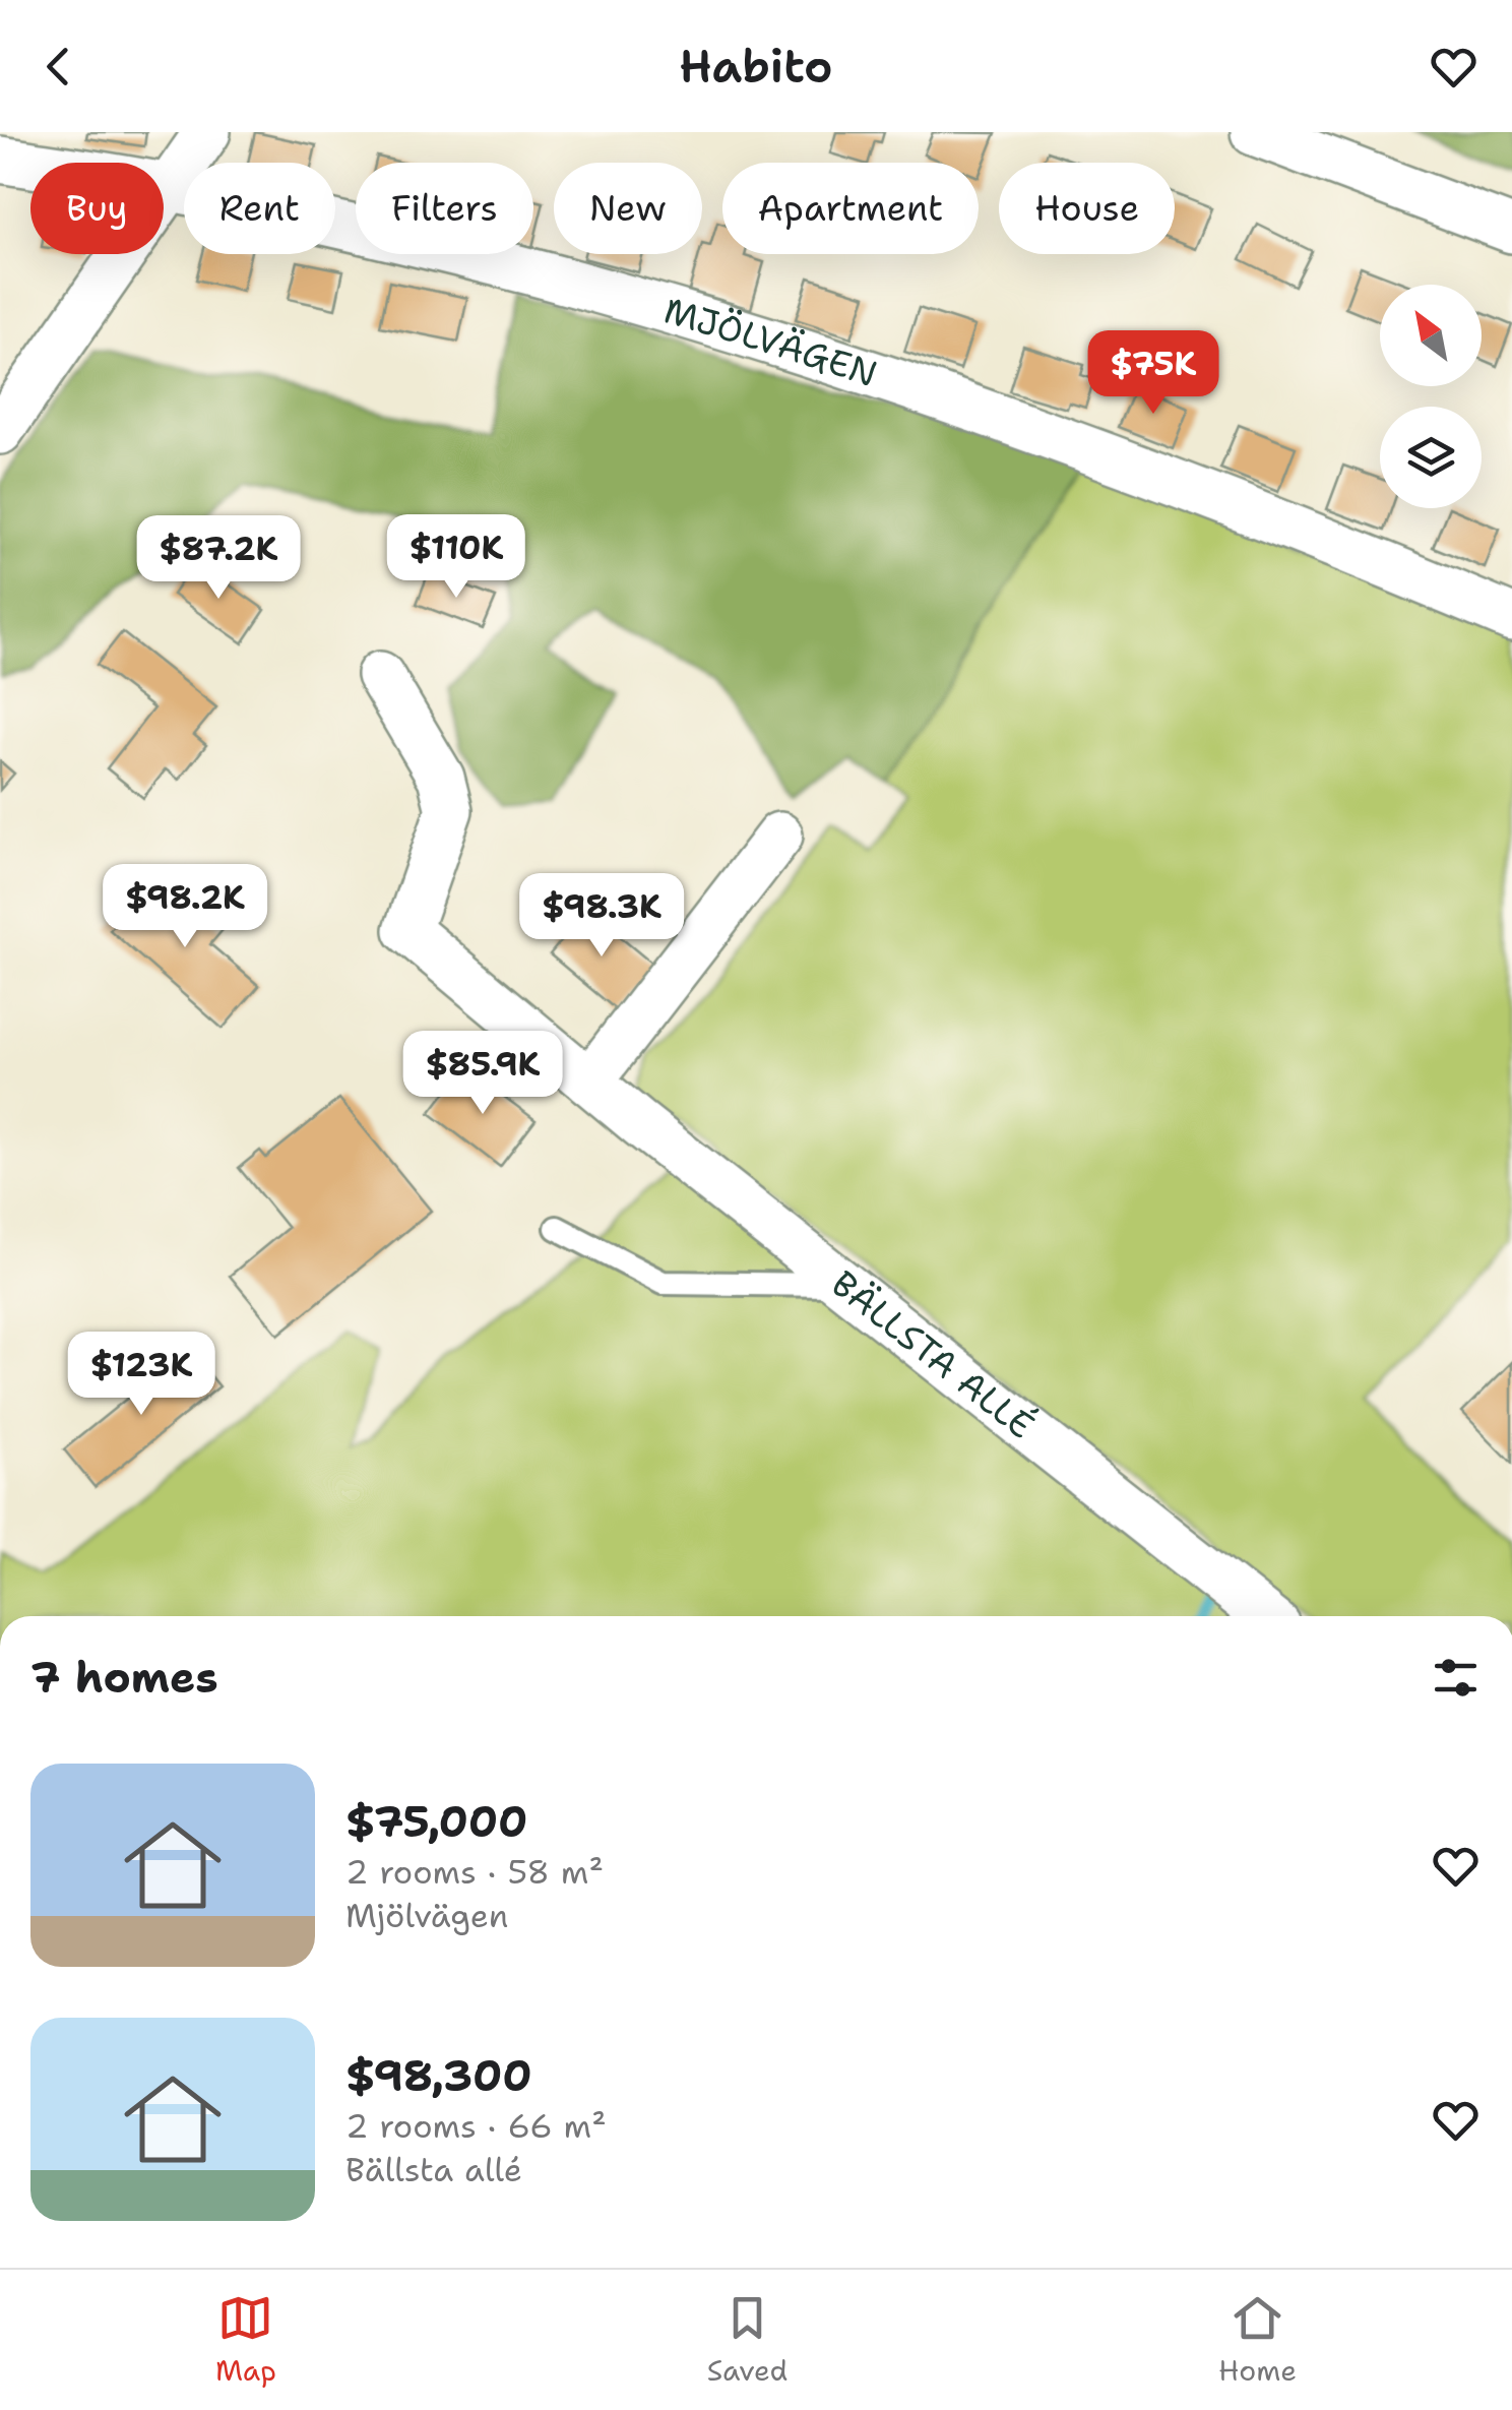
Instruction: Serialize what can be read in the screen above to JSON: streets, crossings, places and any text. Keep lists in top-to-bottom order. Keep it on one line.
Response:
{"streets":{"street":["MJÖLVÄGEN","BÄLLSTA ALLÉ"]},"north":"top left","page":{"header":"Habito","chip":["Buy","Rent","Filters","New","Apartment","House"],"price":["$75K","$110K","$87.2K","$98.2K","$98.3K","$85.9K","$123K"],"heading":"7 homes","list":[{"name":"$75,000","note":"2 rooms · 58 m² · Mjölvägen"},{"name":"$98,300","note":"2 rooms · 66 m² · Bällsta allé"}],"tabs":["Map","Saved","Home"]}}
